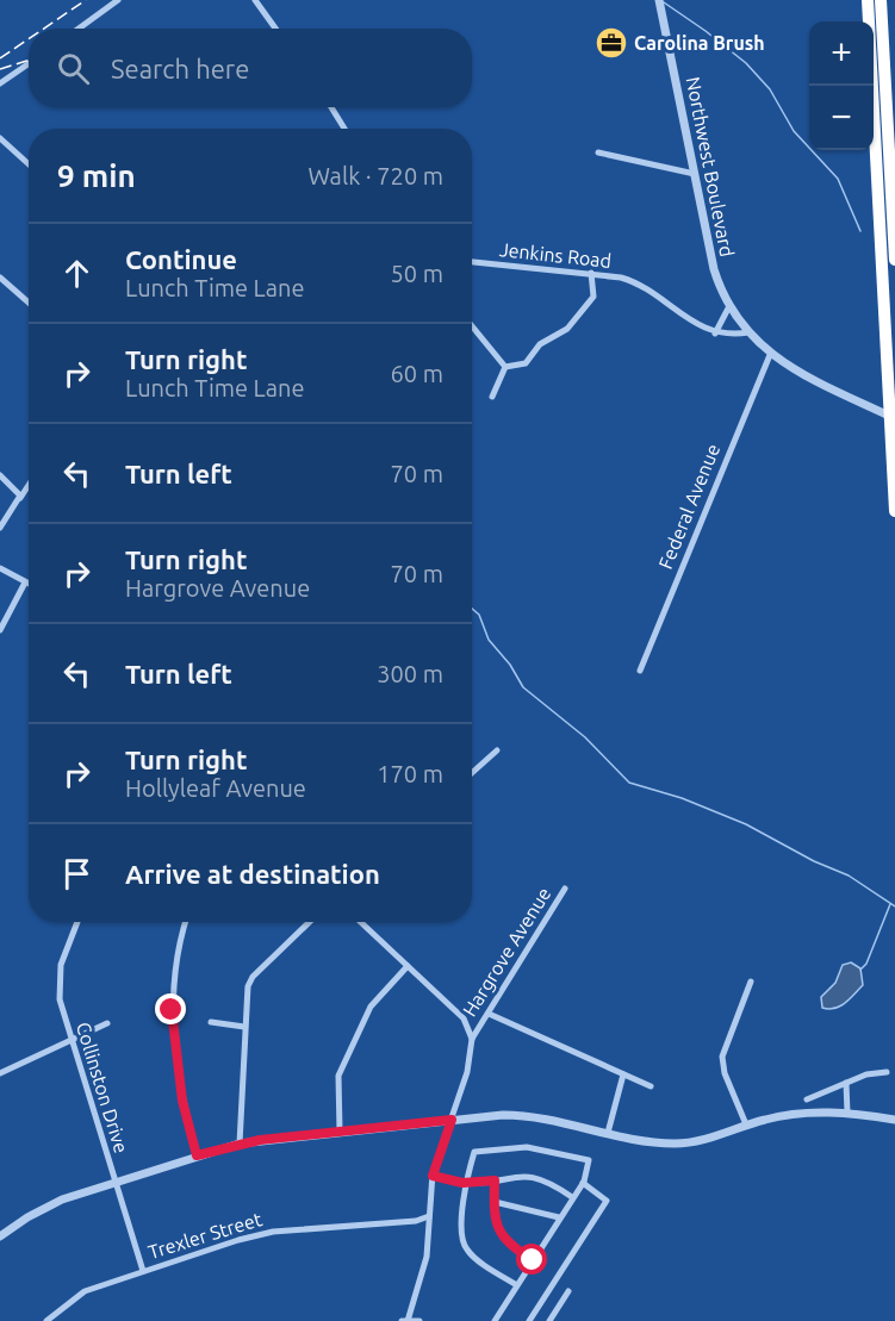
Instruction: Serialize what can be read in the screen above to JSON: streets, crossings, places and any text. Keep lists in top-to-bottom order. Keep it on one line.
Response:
{"streets":{"street":["Northwest Boulevard","Jenkins Road","Federal Avenue","Hargrove Avenue","Collinston Drive","Trexler Street"]},"crossings":[["Hargrove Avenue","Trexler Street"],["Collinston Drive","Trexler Street"]],"places":{"office":["Carolina Brush"]},"page":{"map_buttons":["+","−"],"search":"Search here","heading":["9 min","Walk · 720 m"],"list":[["Continue","Lunch Time Lane","50 m"],["Turn right","Lunch Time Lane","60 m"],["Turn left","70 m"],["Turn right","Hargrove Avenue","70 m"],["Turn left","300 m"],["Turn right","Hollyleaf Avenue","170 m"],"Arrive at destination"]}}
